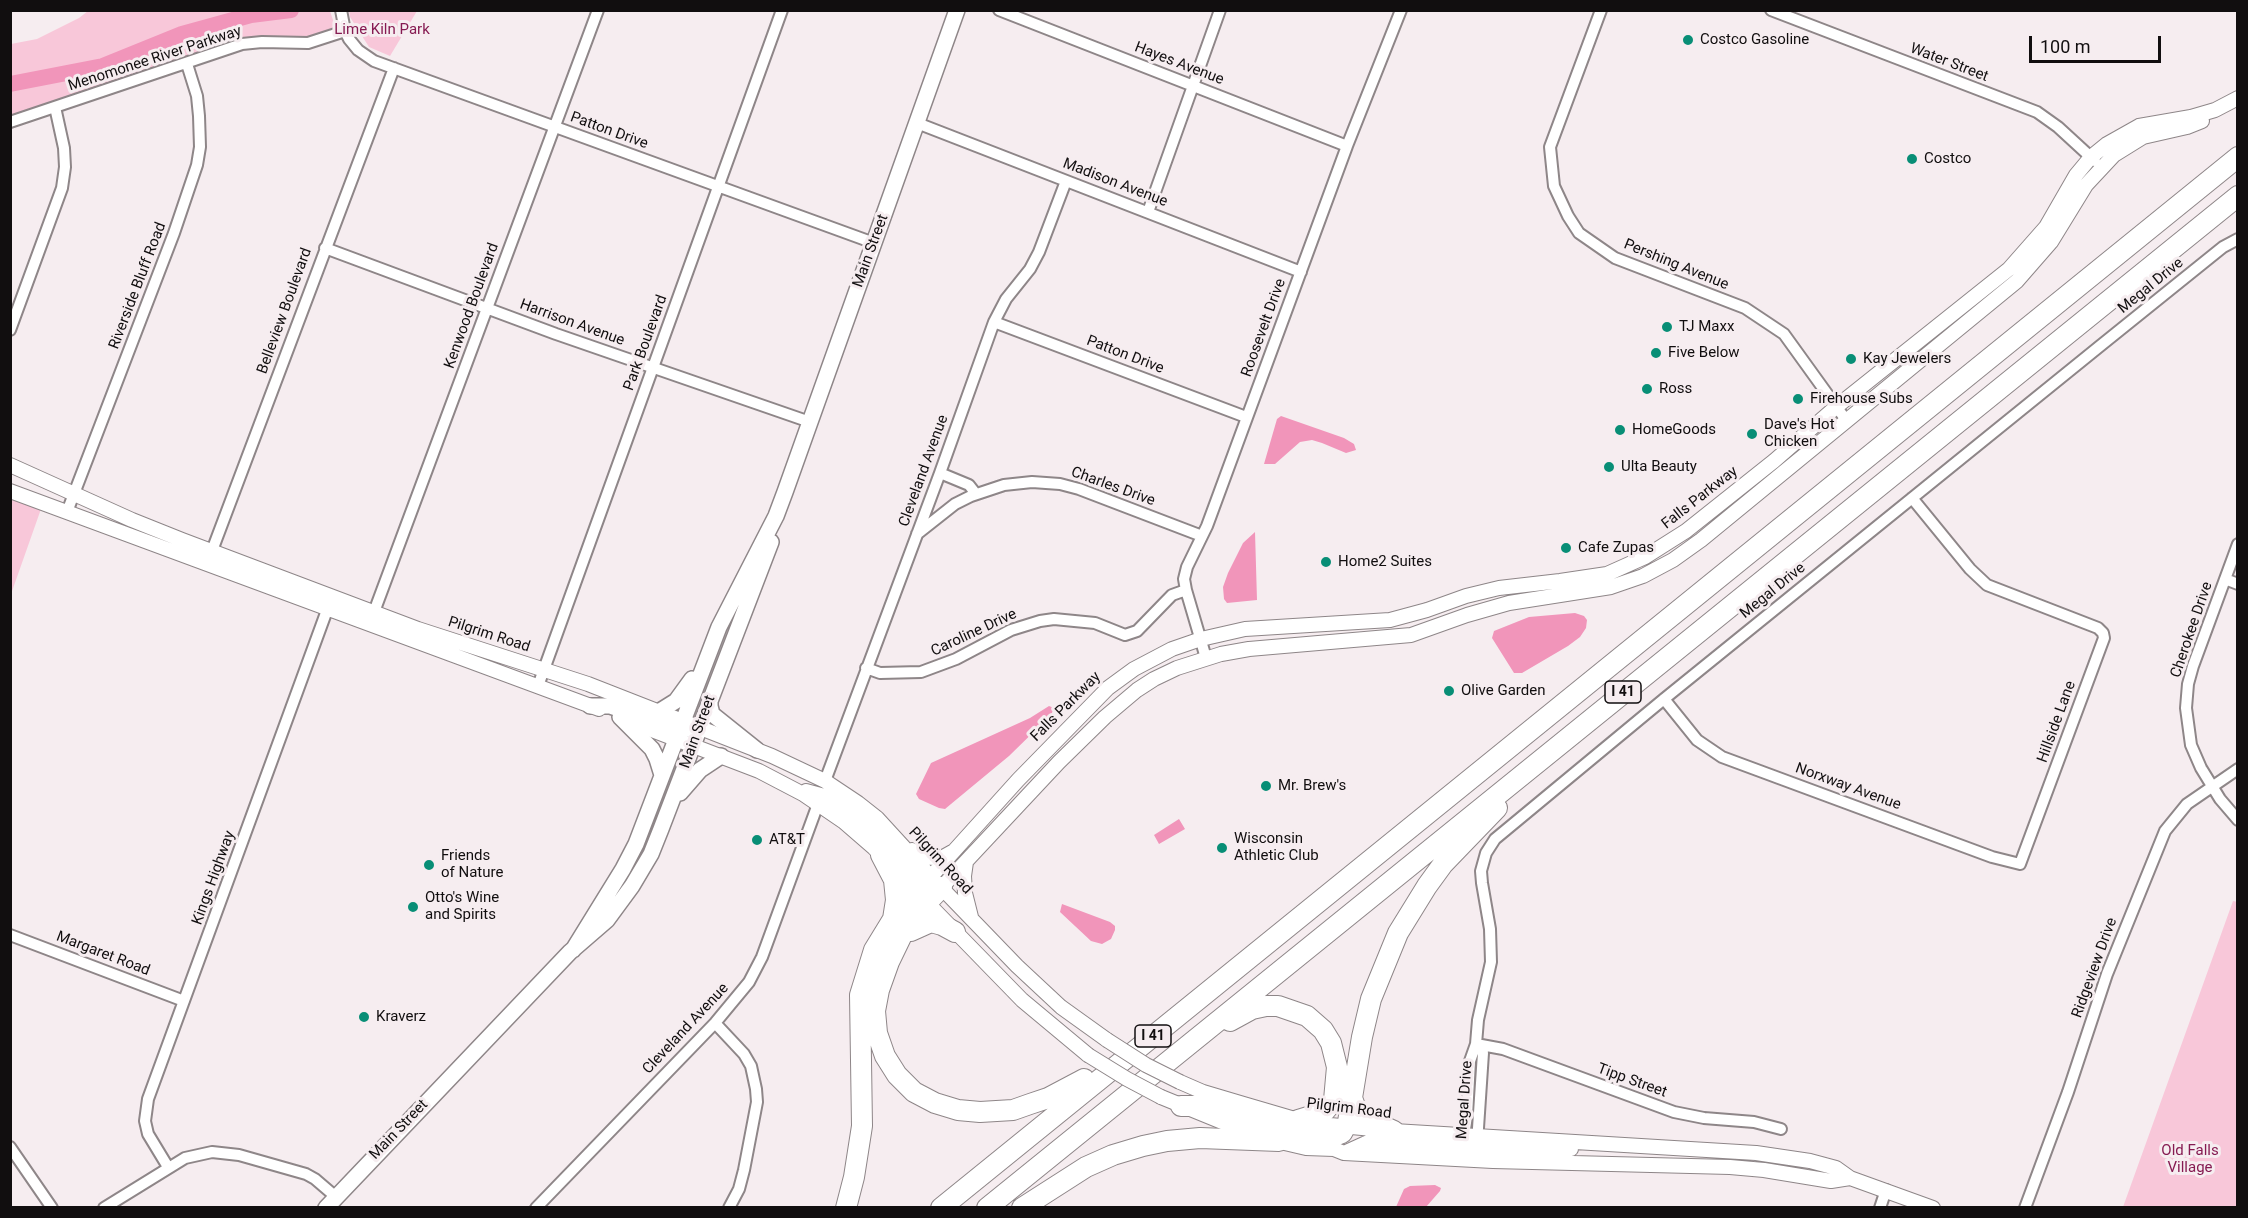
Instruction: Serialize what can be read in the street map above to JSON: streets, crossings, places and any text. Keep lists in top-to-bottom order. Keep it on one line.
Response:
{"streets":{"highway":["I 41"],"main road":["Main Street"],"street":["Menomonee River Parkway","Water Street","Hayes Avenue","Patton Drive","Madison Avenue","Pershing Avenue","Riverside Bluff Road","Megal Drive","Kenwood Boulevard","Belleview Boulevard","Harrison Avenue","Roosevelt Drive","Park Boulevard","Cleveland Avenue","Charles Drive","Falls Parkway","Cherokee Drive","Caroline Drive","Pilgrim Road","Hillside Lane","Norxway Avenue","Kings Highway","Margaret Road","Ridgeview Drive","Tipp Street"]},"crossings":[["Menomonee River Parkway","Patton Drive"],["Menomonee River Parkway","Riverside Bluff Road"],["Water Street","Falls Parkway"],["Hayes Avenue","Roosevelt Drive"],["Patton Drive","Main Street"],["Patton Drive","Kenwood Boulevard"],["Patton Drive","Belleview Boulevard"],["Patton Drive","Roosevelt Drive"],["Patton Drive","Park Boulevard"],["Patton Drive","Cleveland Avenue"],["Madison Avenue","Main Street"],["Madison Avenue","Roosevelt Drive"],["Madison Avenue","Cleveland Avenue"],["Main Street","Harrison Avenue"],["Main Street","Pilgrim Road"],["Pershing Avenue","Falls Parkway"],["Riverside Bluff Road","Pilgrim Road"],["Megal Drive","Pilgrim Road"],["Megal Drive","Hillside Lane"],["Megal Drive","Norxway Avenue"],["Megal Drive","Tipp Street"],["Kenwood Boulevard","Harrison Avenue"],["Kenwood Boulevard","Pilgrim Road"],["Belleview Boulevard","Harrison Avenue"],["Belleview Boulevard","Pilgrim Road"],["Harrison Avenue","Park Boulevard"],["Roosevelt Drive","Charles Drive"],["Roosevelt Drive","Falls Parkway"],["Roosevelt Drive","Caroline Drive"],["Park Boulevard","Pilgrim Road"],["Cleveland Avenue","Charles Drive"],["Cleveland Avenue","Caroline Drive"],["Cleveland Avenue","Pilgrim Road"],["Falls Parkway","Pilgrim Road"],["Cherokee Drive","Ridgeview Drive"],["Pilgrim Road","Kings Highway"],["Hillside Lane","Norxway Avenue"],["Kings Highway","Margaret Road"]],"parks":["Lime Kiln Park","Old Falls Village"],"places":["Costco Gasoline","Costco","TJ Maxx","Five Below","Kay Jewelers","Ross","Firehouse Subs","HomeGoods","Dave's Hot Chicken","Ulta Beauty","Cafe Zupas","Home2 Suites","Olive Garden","Mr. Brew's","AT&T","Wisconsin Athletic Club","Friends of Nature","Otto's Wine and Spirits","Kraverz"],"scale_bar":"100 m"}
